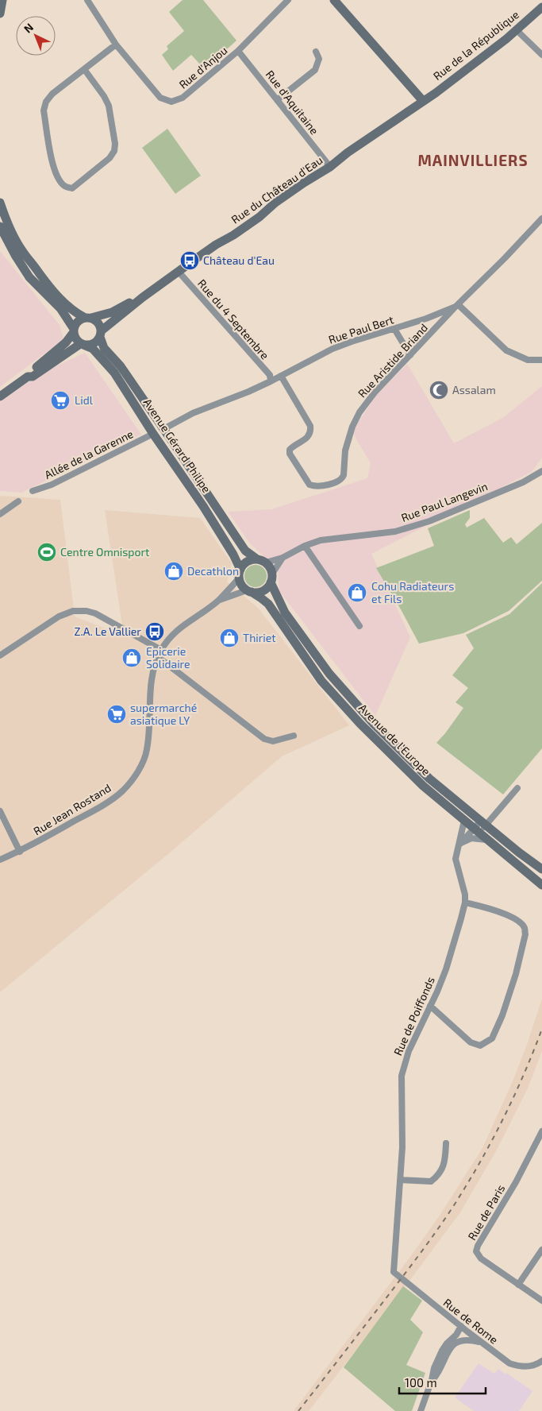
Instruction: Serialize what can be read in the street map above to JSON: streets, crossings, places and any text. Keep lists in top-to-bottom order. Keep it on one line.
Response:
{"streets":{"main road":["Rue de la République","Rue du Château d'Eau","Avenue Gérard Philipe","Avenue de l'Europe"],"street":["Rue d'Anjou","Rue d'Aquitaine","Rue du 4 Septembre","Rue Paul Bert","Rue Aristide Briand","Allée de la Garenne","Rue Paul Langevin","Rue Jean Rostand","Rue de Poiffonds","Rue de Paris","Rue de Rome"]},"crossings":[["Rue de la République","Rue du Château d'Eau"],["Rue d'Anjou","Rue d'Aquitaine"],["Rue d'Aquitaine","Rue du Château d'Eau"],["Rue du Château d'Eau","Rue du 4 Septembre"],["Rue du Château d'Eau","Avenue Gérard Philipe"],["Rue du 4 Septembre","Rue Paul Bert"],["Rue Paul Bert","Rue Aristide Briand"],["Rue Paul Bert","Avenue Gérard Philipe"],["Avenue Gérard Philipe","Allée de la Garenne"],["Avenue Gérard Philipe","Rue Paul Langevin"],["Avenue Gérard Philipe","Avenue de l'Europe"],["Avenue Gérard Philipe","Rue Jean Rostand"],["Rue Paul Langevin","Avenue de l'Europe"],["Rue Paul Langevin","Rue Jean Rostand"],["Avenue de l'Europe","Rue Jean Rostand"],["Avenue de l'Europe","Rue de Poiffonds"],["Rue de Poiffonds","Rue de Rome"]],"districts":["MAINVILLIERS"],"places":{"bus stop":["Château d'Eau","Z.A. Le Vallier"],"mosque":["Assalam"],"supermarket":["Lidl","supermarché asiatique LY"],"sports":["Centre Omnisport"],"shop":["Decathlon","Cohu Radiateurs et Fils","Thiriet","Epicerie Solidaire"]},"scale_bar":"100 m","north":"top left"}
